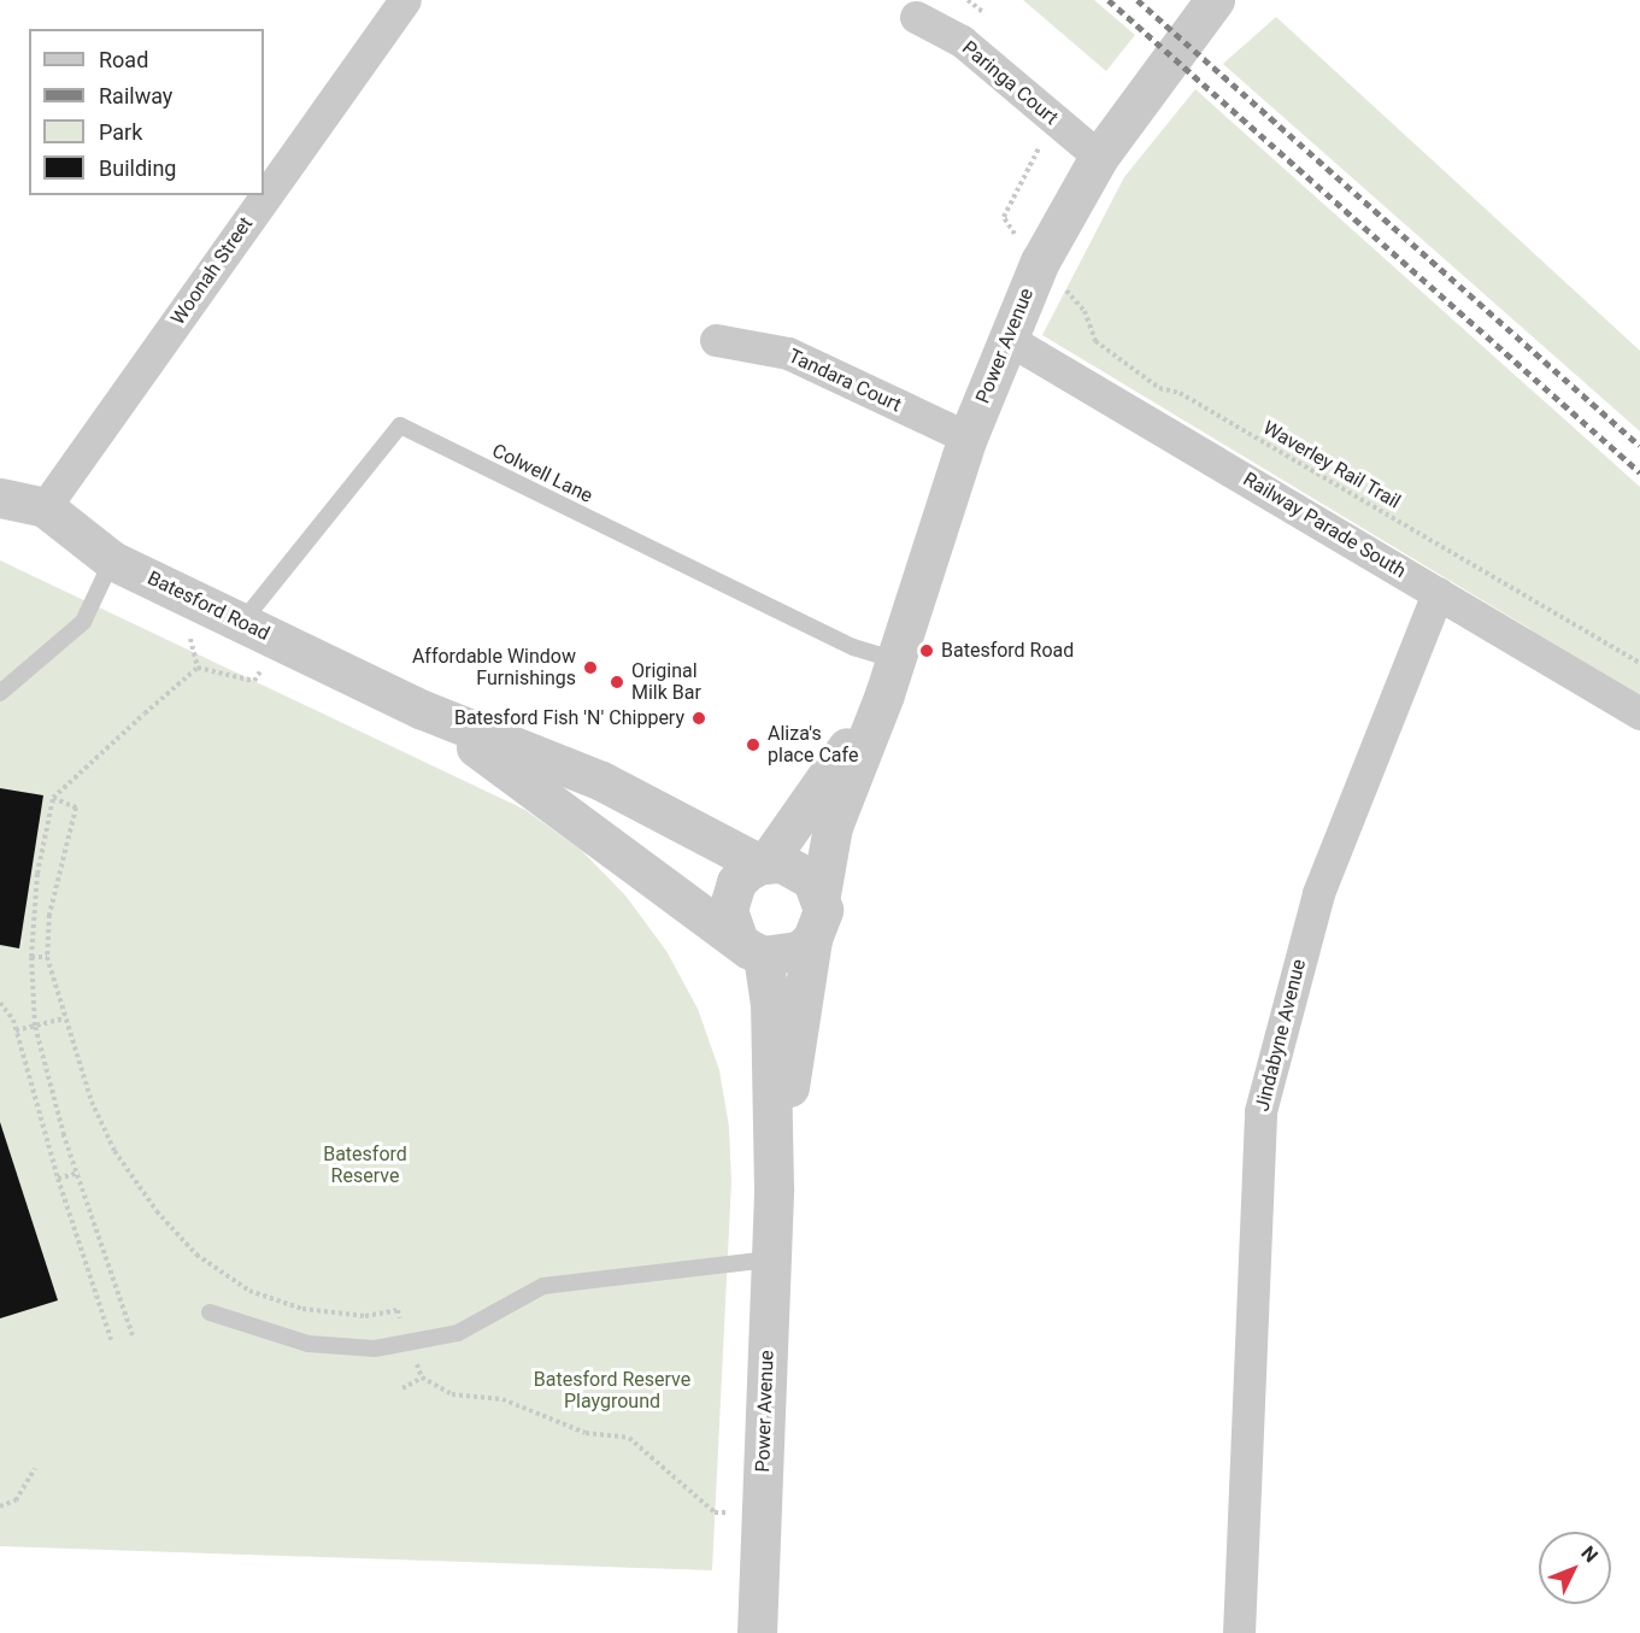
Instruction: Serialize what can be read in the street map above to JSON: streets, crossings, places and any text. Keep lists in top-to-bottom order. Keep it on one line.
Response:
{"streets":{"street":["Paringa Court","Woonah Street","Power Avenue","Tandara Court","Railway Parade South","Batesford Road","Jindabyne Avenue"],"lane":["Colwell Lane"],"path":["Waverley Rail Trail"]},"crossings":[["Paringa Court","Power Avenue"],["Woonah Street","Batesford Road"],["Power Avenue","Tandara Court"],["Power Avenue","Waverley Rail Trail"],["Power Avenue","Colwell Lane"],["Power Avenue","Railway Parade South"],["Power Avenue","Batesford Road"],["Colwell Lane","Batesford Road"],["Railway Parade South","Jindabyne Avenue"]],"parks":["Batesford Reserve","Batesford Reserve Playground"],"places":["Batesford Road","Affordable Window Furnishings","Original Milk Bar","Batesford Fish 'N' Chippery","Aliza's place Cafe"],"legend":["Road","Railway","Park","Building"],"north":"top right"}
